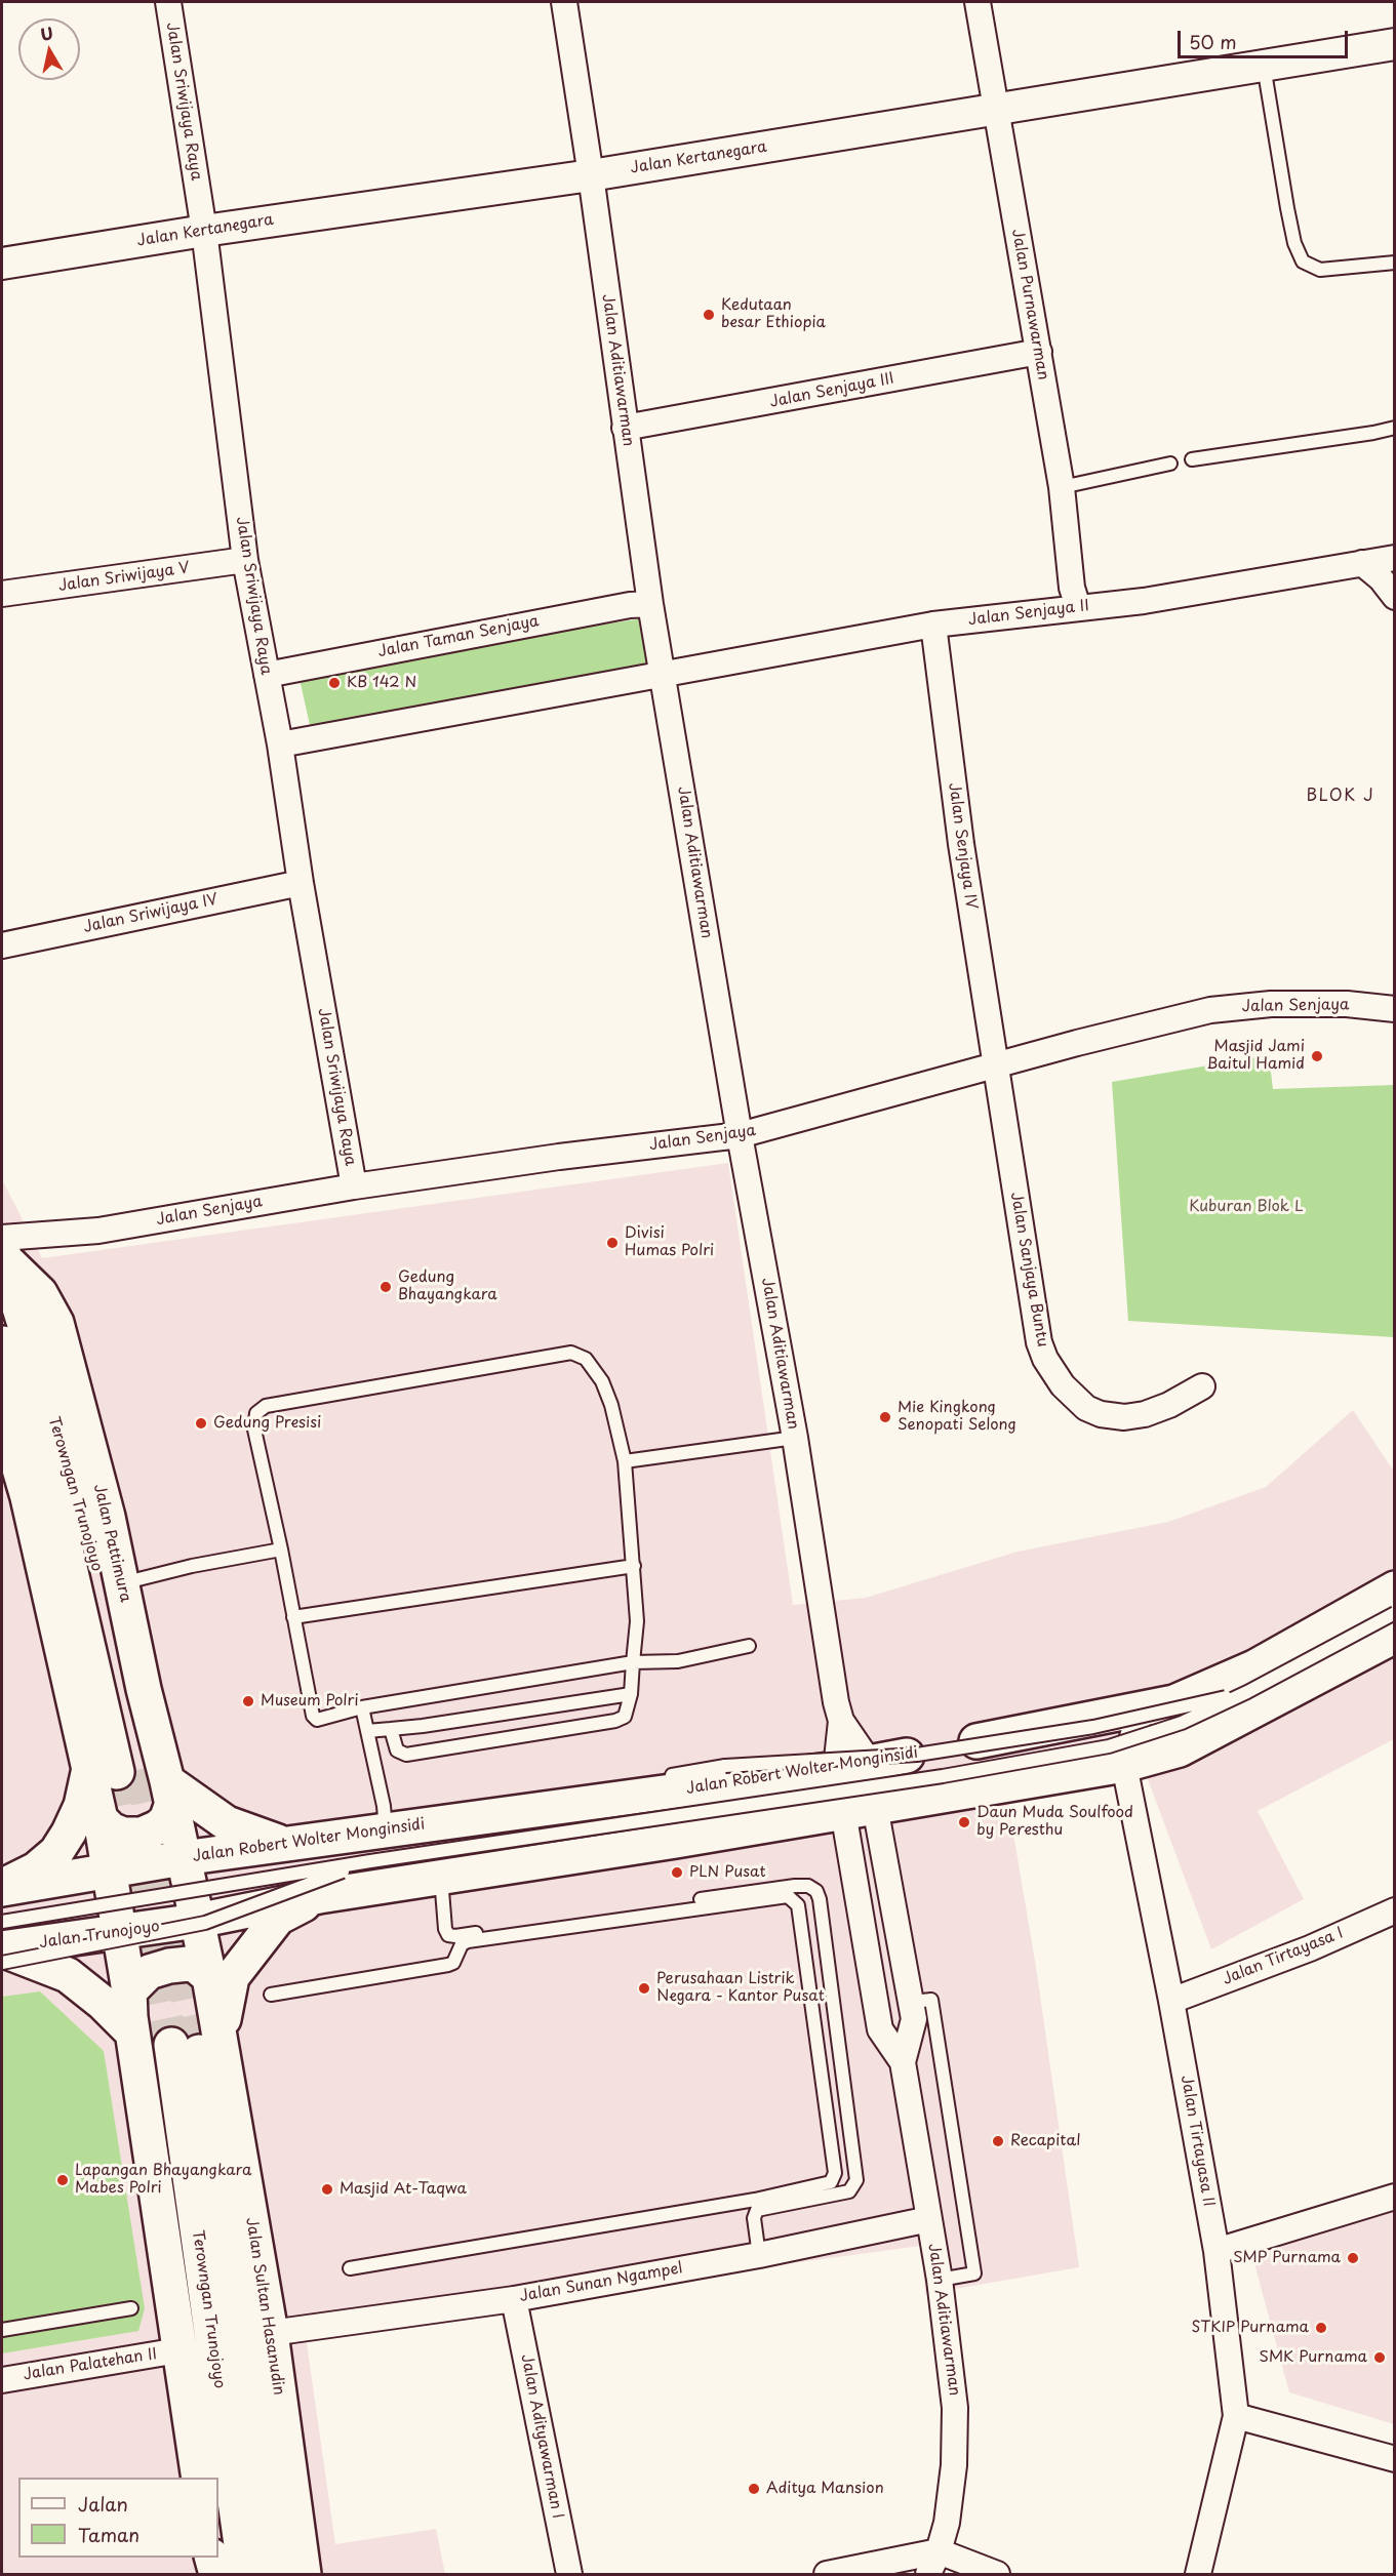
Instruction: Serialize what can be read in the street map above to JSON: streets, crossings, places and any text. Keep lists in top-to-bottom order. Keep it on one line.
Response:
{"streets":{"main road":["Terowngan Trunojoyo","Jalan Pattimura","Jalan Robert Wolter Monginsidi","Jalan Trunojoyo","Jalan Sultan Hasanudin"],"street":["Jalan Sriwijaya Raya","Jalan Kertanegara","Jalan Purnawarman","Jalan Aditiawarman","Jalan Senjaya III","Jalan Sriwijaya V","Jalan Senjaya II","Jalan Taman Senjaya","Jalan Senjaya IV","Jalan Sriwijaya IV","Jalan Senjaya","Jalan Sanjaya Buntu","Jalan Tirtayasa I","Jalan Tirtayasa II","Jalan Sunan Ngampel","Jalan Palatehan II","Jalan Adityawarman I"]},"crossings":[["Jalan Sriwijaya Raya","Jalan Kertanegara"],["Jalan Sriwijaya Raya","Jalan Sriwijaya V"],["Jalan Sriwijaya Raya","Jalan Taman Senjaya"],["Jalan Sriwijaya Raya","Jalan Sriwijaya IV"],["Jalan Sriwijaya Raya","Jalan Senjaya"],["Jalan Kertanegara","Jalan Purnawarman"],["Jalan Kertanegara","Jalan Aditiawarman"],["Jalan Purnawarman","Jalan Senjaya III"],["Jalan Purnawarman","Jalan Senjaya II"],["Jalan Aditiawarman","Jalan Senjaya III"],["Jalan Aditiawarman","Jalan Senjaya II"],["Jalan Aditiawarman","Jalan Taman Senjaya"],["Jalan Aditiawarman","Jalan Senjaya"],["Jalan Aditiawarman","Jalan Robert Wolter Monginsidi"],["Jalan Aditiawarman","Jalan Sunan Ngampel"],["Jalan Senjaya II","Jalan Senjaya IV"],["Jalan Senjaya IV","Jalan Senjaya"],["Jalan Senjaya IV","Jalan Sanjaya Buntu"],["Jalan Senjaya","Jalan Sanjaya Buntu"],["Jalan Senjaya","Terowngan Trunojoyo"],["Jalan Senjaya","Jalan Pattimura"],["Terowngan Trunojoyo","Jalan Pattimura"],["Terowngan Trunojoyo","Jalan Sultan Hasanudin"],["Jalan Pattimura","Jalan Robert Wolter Monginsidi"],["Jalan Pattimura","Jalan Sultan Hasanudin"],["Jalan Robert Wolter Monginsidi","Jalan Tirtayasa II"],["Jalan Robert Wolter Monginsidi","Jalan Sultan Hasanudin"],["Jalan Trunojoyo","Jalan Sultan Hasanudin"],["Jalan Tirtayasa I","Jalan Tirtayasa II"],["Jalan Sunan Ngampel","Jalan Sultan Hasanudin"],["Jalan Sunan Ngampel","Jalan Adityawarman I"]],"districts":["BLOK J"],"parks":["Kuburan Blok L"],"places":["Kedutaan besar Ethiopia","KB 142 N","Masjid Jami Baitul Hamid","Divisi Humas Polri","Gedung Bhayangkara","Mie Kingkong Senopati Selong","Gedung Presisi","Museum Polri","Daun Muda Soulfood by Peresthu","PLN Pusat","Perusahaan Listrik Negara - Kantor Pusat","Recapital","Lapangan Bhayangkara Mabes Polri","Masjid At-Taqwa","SMP Purnama","STKIP Purnama","SMK Purnama","Aditya Mansion"],"legend":["Jalan","Taman"],"scale_bar":"50 m","north":"top"}
